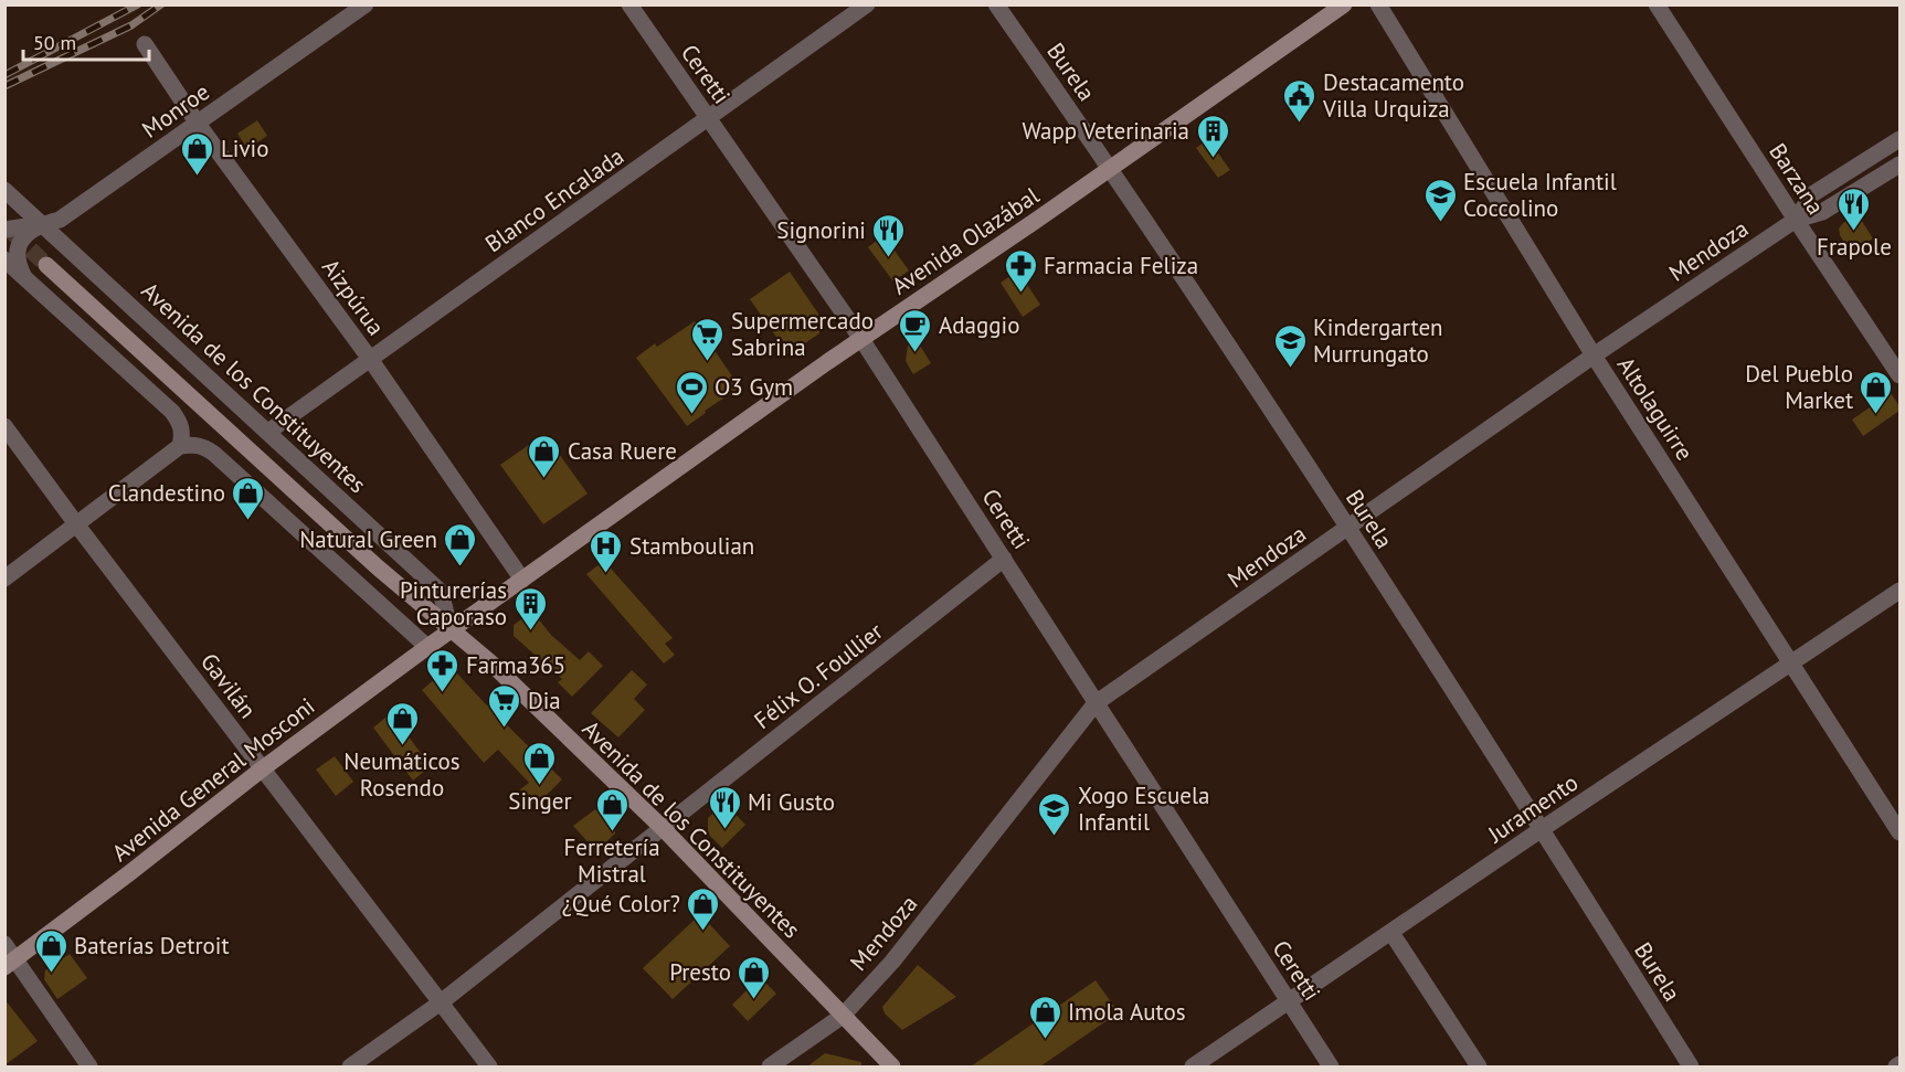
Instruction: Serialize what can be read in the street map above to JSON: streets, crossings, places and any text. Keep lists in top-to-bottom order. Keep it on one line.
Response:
{"streets":{"main road":["Avenida Olazábal","Avenida de los Constituyentes","Avenida General Mosconi"],"street":["Burela","Ceretti","Monroe","Barzana","Blanco Encalada","Mendoza","Aizpúrua","Altolaguirre","Félix O. Foullier","Gavilán","Juramento"]},"crossings":[["Burela","Avenida Olazábal"],["Burela","Mendoza"],["Burela","Juramento"],["Ceretti","Blanco Encalada"],["Ceretti","Avenida Olazábal"],["Ceretti","Mendoza"],["Ceretti","Félix O. Foullier"],["Ceretti","Juramento"],["Monroe","Aizpúrua"],["Monroe","Avenida de los Constituyentes"],["Barzana","Mendoza"],["Blanco Encalada","Aizpúrua"],["Blanco Encalada","Avenida de los Constituyentes"],["Avenida Olazábal","Aizpúrua"],["Avenida Olazábal","Avenida de los Constituyentes"],["Avenida Olazábal","Avenida General Mosconi"],["Mendoza","Avenida de los Constituyentes"],["Mendoza","Altolaguirre"],["Avenida de los Constituyentes","Félix O. Foullier"],["Avenida de los Constituyentes","Avenida General Mosconi"],["Altolaguirre","Juramento"],["Félix O. Foullier","Gavilán"],["Gavilán","Avenida General Mosconi"]],"places":{"public building":["Destacamento Villa Urquiza"],"building":["Wapp Veterinaria","Pinturerías Caporaso"],"shop":["Livio","Del Pueblo Market","Casa Ruere","Clandestino","Natural Green","Neumáticos Rosendo","Singer","Ferretería Mistral","¿Qué Color?","Baterías Detroit","Presto","Imola Autos"],"school or university":["Escuela Infantil Coccolino","Kindergarten Murrungato","Xogo Escuela Infantil"],"restaurant":["Frapole","Signorini","Mi Gusto"],"pharmacy":["Farmacia Feliza","Farma365"],"cafe":["Adaggio"],"supermarket":["Supermercado Sabrina","Dia"],"sports":["O3 Gym"],"hospital":["Stamboulian"]},"scale_bar":"50 m"}
